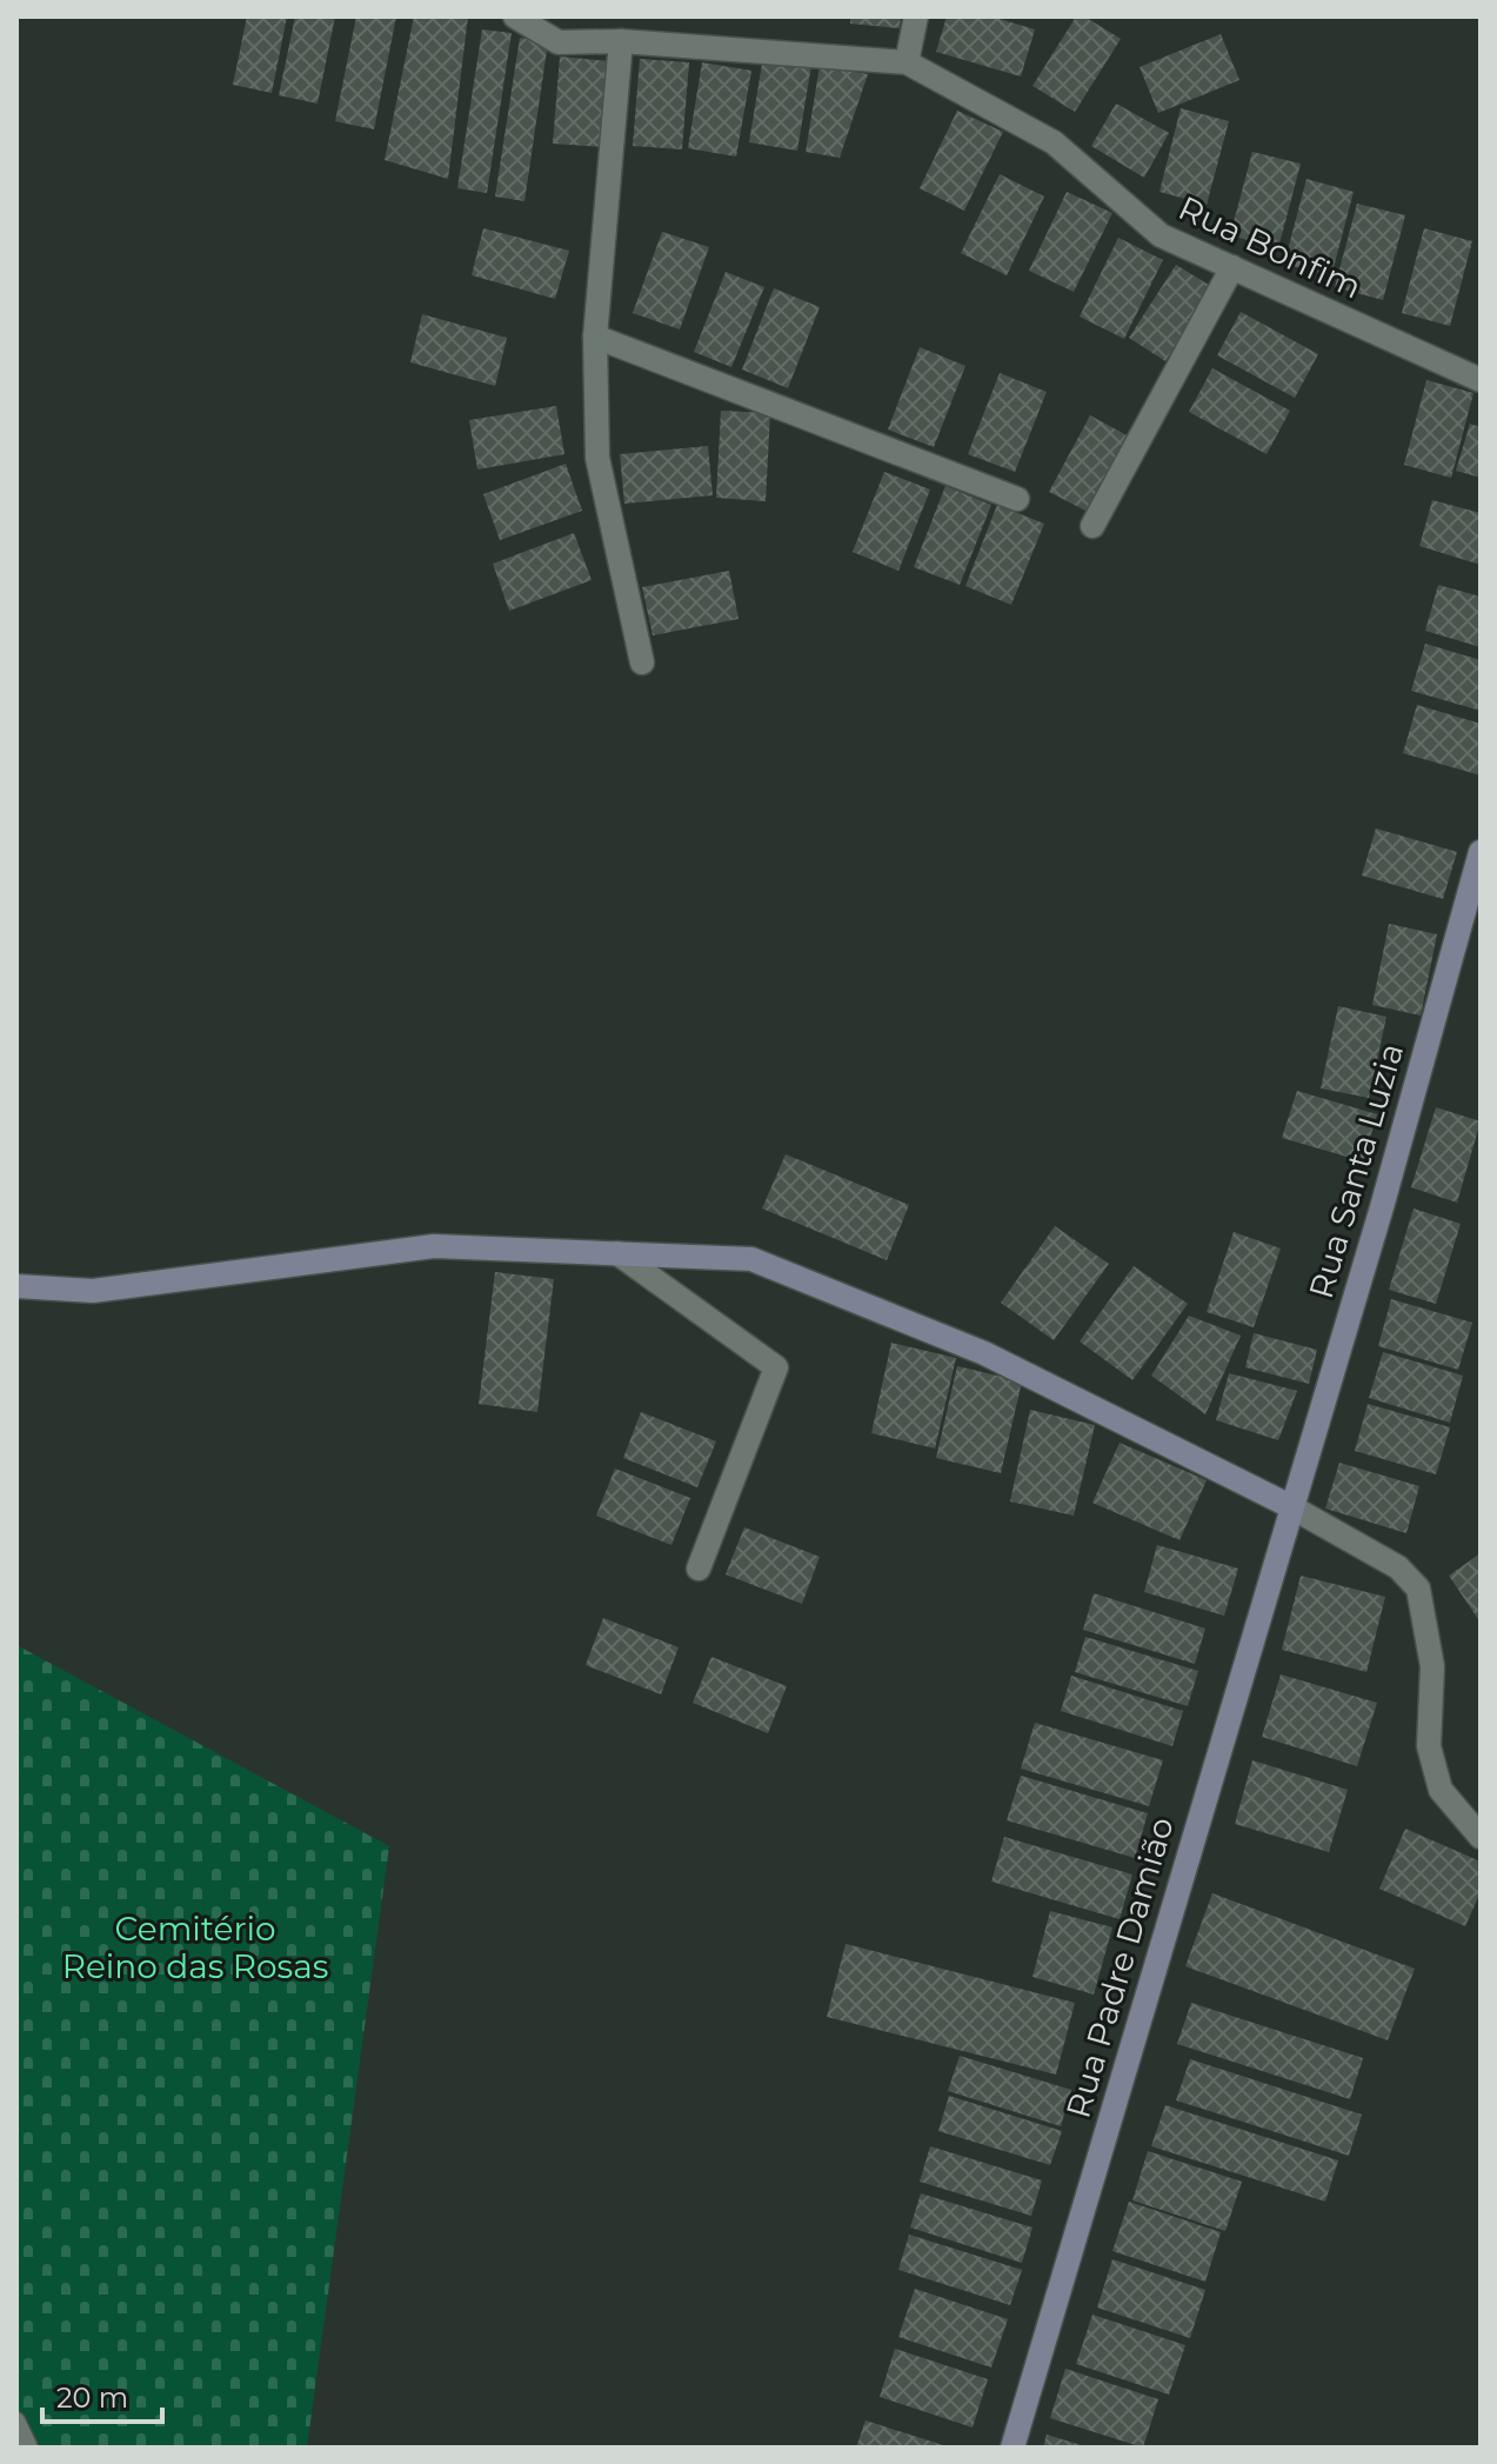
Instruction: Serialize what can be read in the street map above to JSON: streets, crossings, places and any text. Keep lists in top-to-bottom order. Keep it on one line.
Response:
{"streets":{"street":["Rua Bonfim","Rua Santa Luzia","Rua Padre Damião"]},"crossings":[["Rua Santa Luzia","Rua Padre Damião"]],"parks":["Cemitério Reino das Rosas"],"scale_bar":"20 m"}
